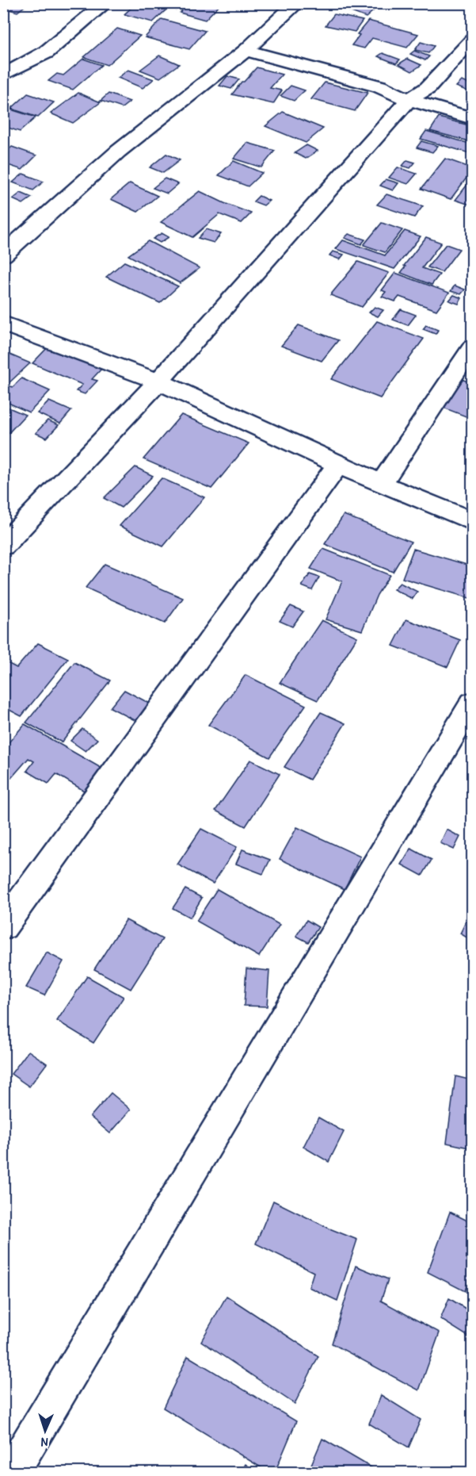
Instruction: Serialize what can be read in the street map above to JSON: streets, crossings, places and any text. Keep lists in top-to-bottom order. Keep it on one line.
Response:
{"north":"bottom"}
